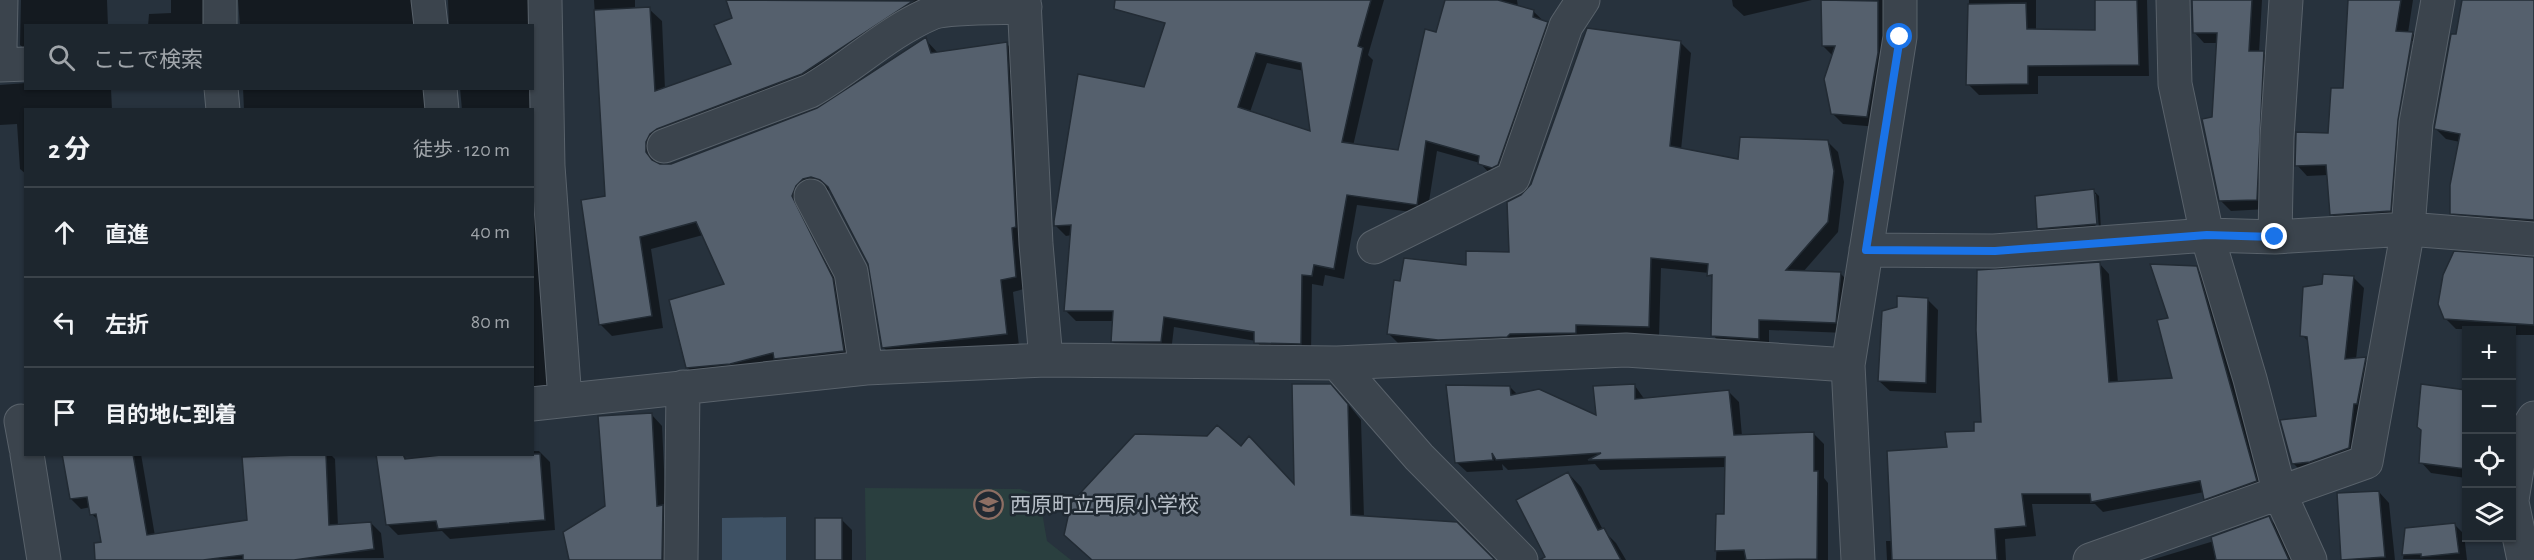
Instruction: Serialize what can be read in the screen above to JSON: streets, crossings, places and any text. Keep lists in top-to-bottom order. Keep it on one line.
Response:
{"places":{"school or university":["西原町立西原小学校"]},"page":{"search":"ここで検索","heading":["2 分","徒歩 · 120 m"],"list":[["直進","40 m"],["左折","80 m"],"目的地に到着"],"map_buttons":["+","−"]}}
